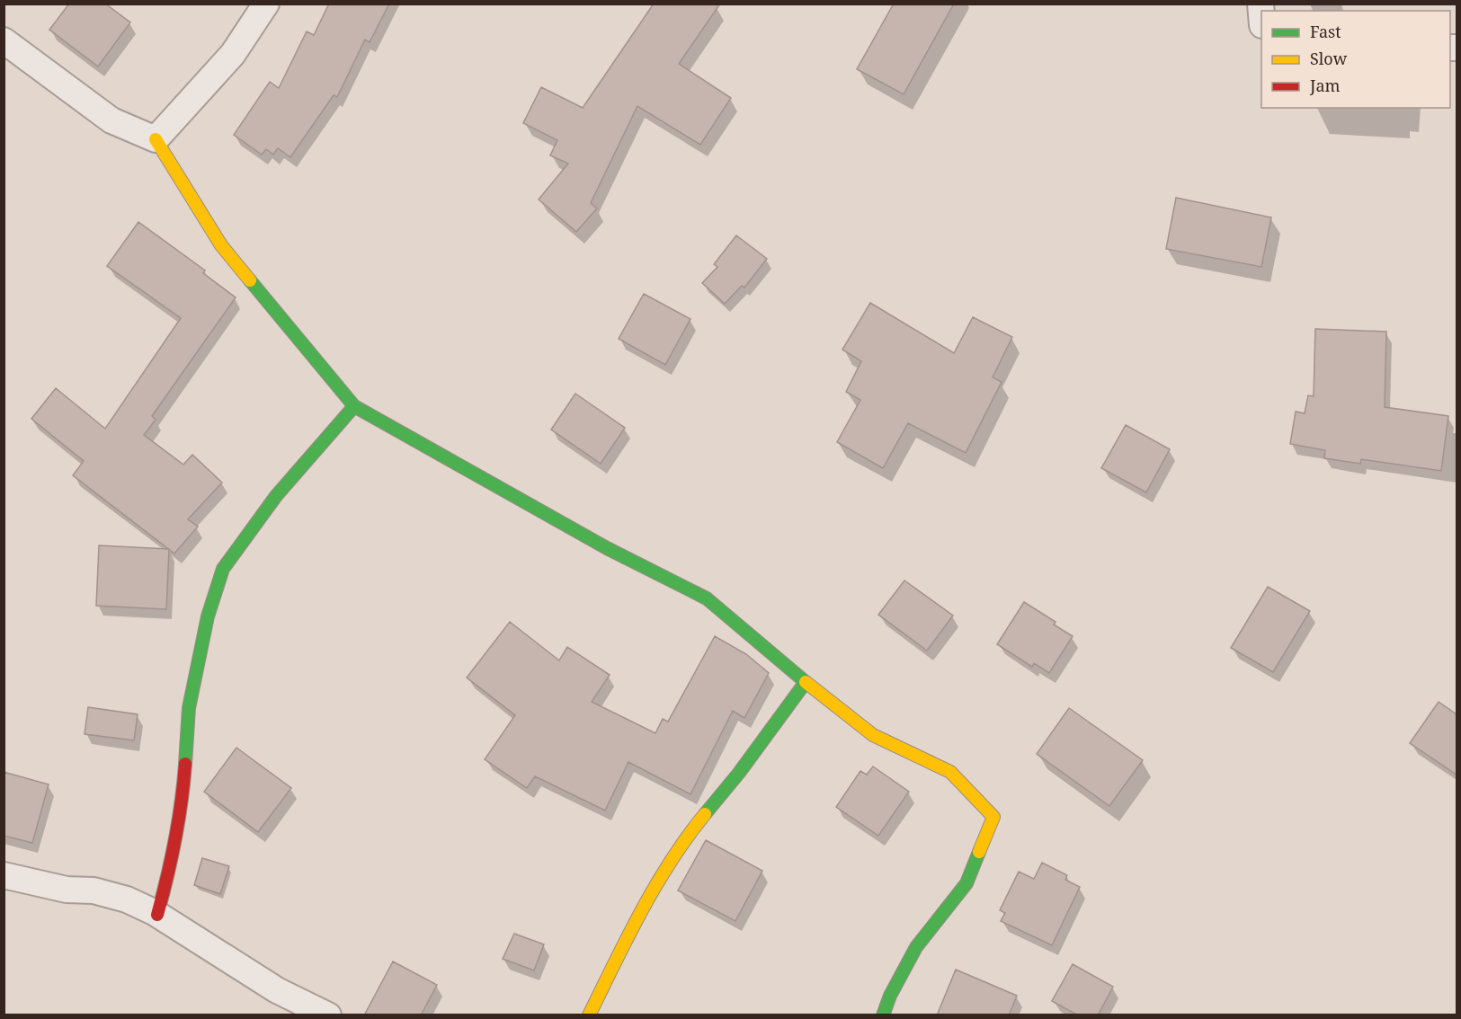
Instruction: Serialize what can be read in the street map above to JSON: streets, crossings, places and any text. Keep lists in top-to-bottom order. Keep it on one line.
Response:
{"legend":["Fast","Slow","Jam"]}
